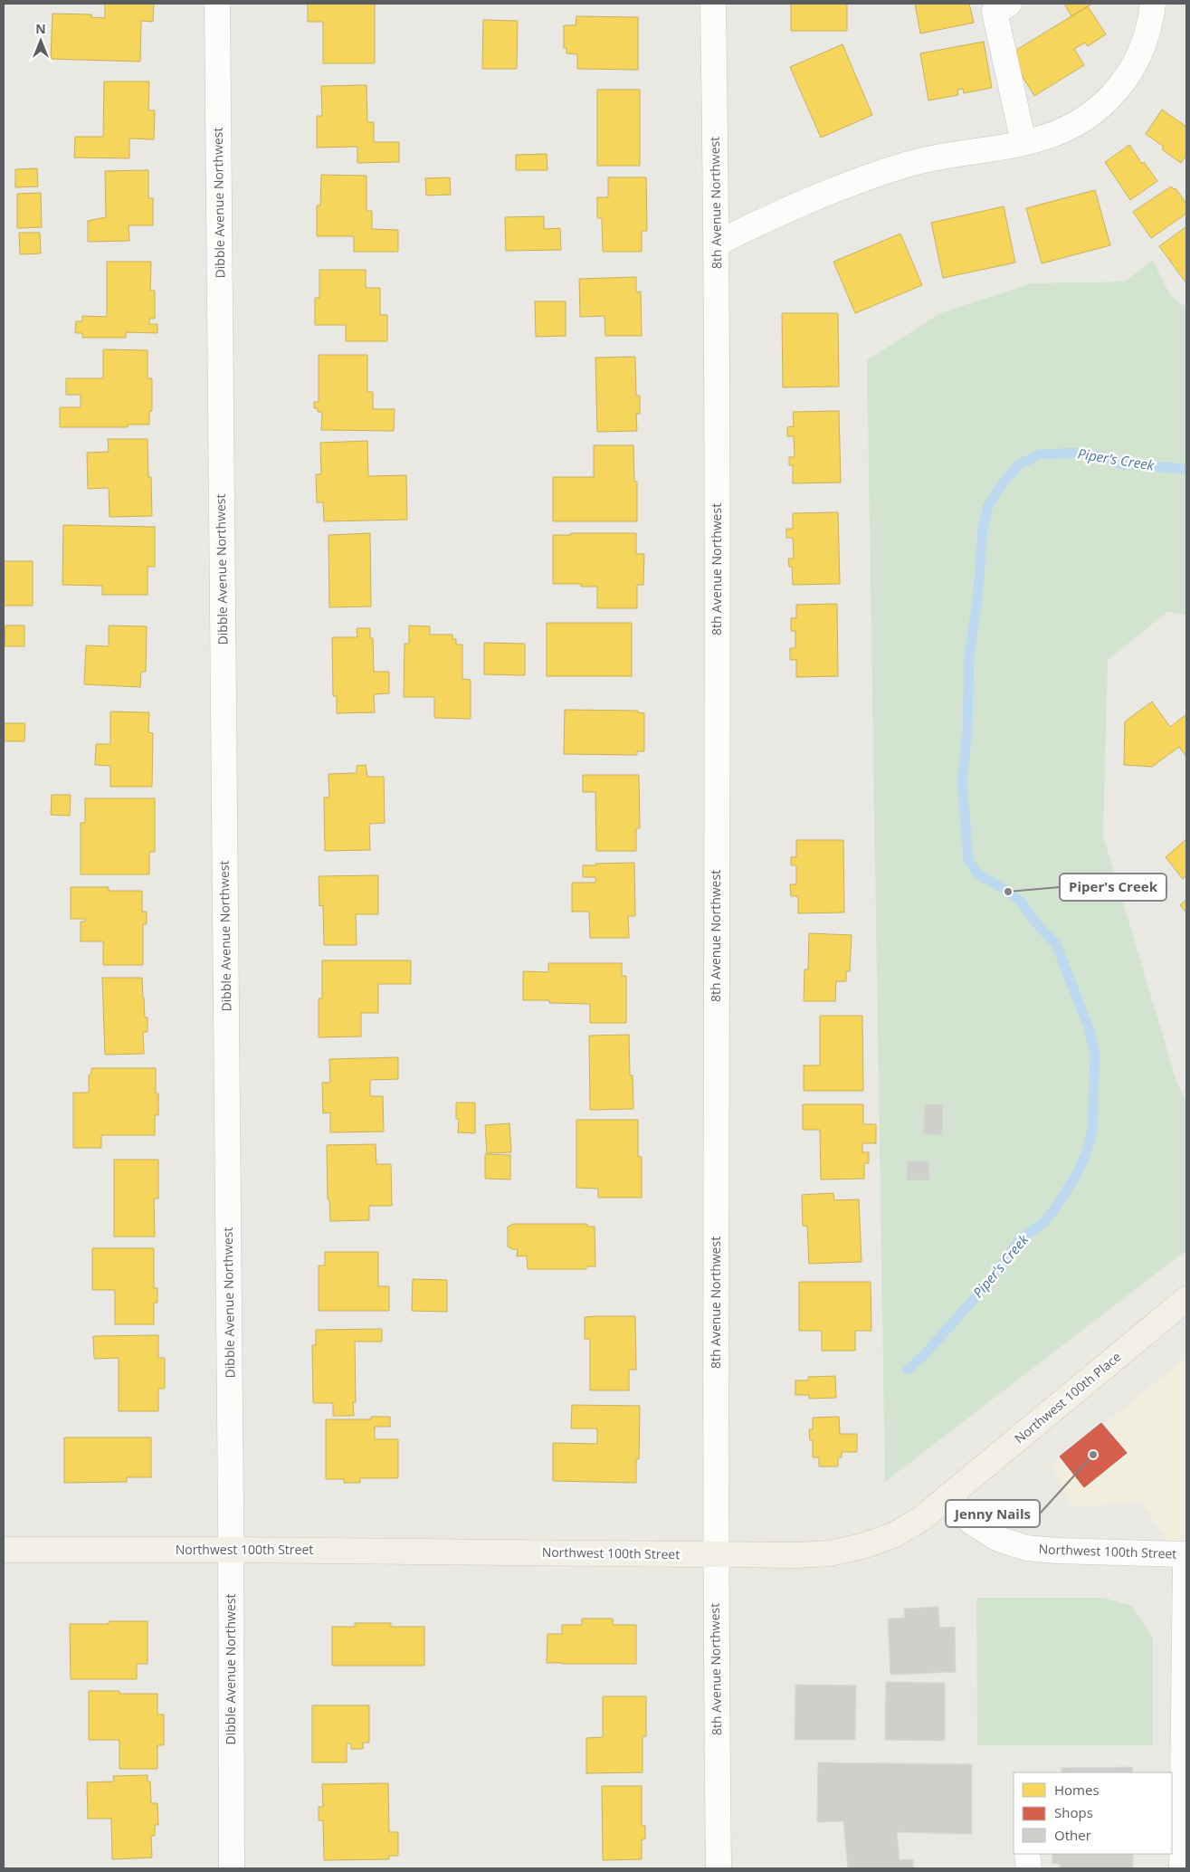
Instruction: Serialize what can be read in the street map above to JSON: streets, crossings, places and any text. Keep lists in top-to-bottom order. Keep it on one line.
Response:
{"streets":{"main road":["Northwest 100th Place","Northwest 100th Street"],"street":["Dibble Avenue Northwest","8th Avenue Northwest"]},"crossings":[["Dibble Avenue Northwest","Northwest 100th Street"],["8th Avenue Northwest","Northwest 100th Street"],["Northwest 100th Place","Northwest 100th Street"]],"water":["Piper's Creek"],"places":["Piper's Creek","Jenny Nails"],"legend":["Homes","Shops","Other"],"north":"top"}
